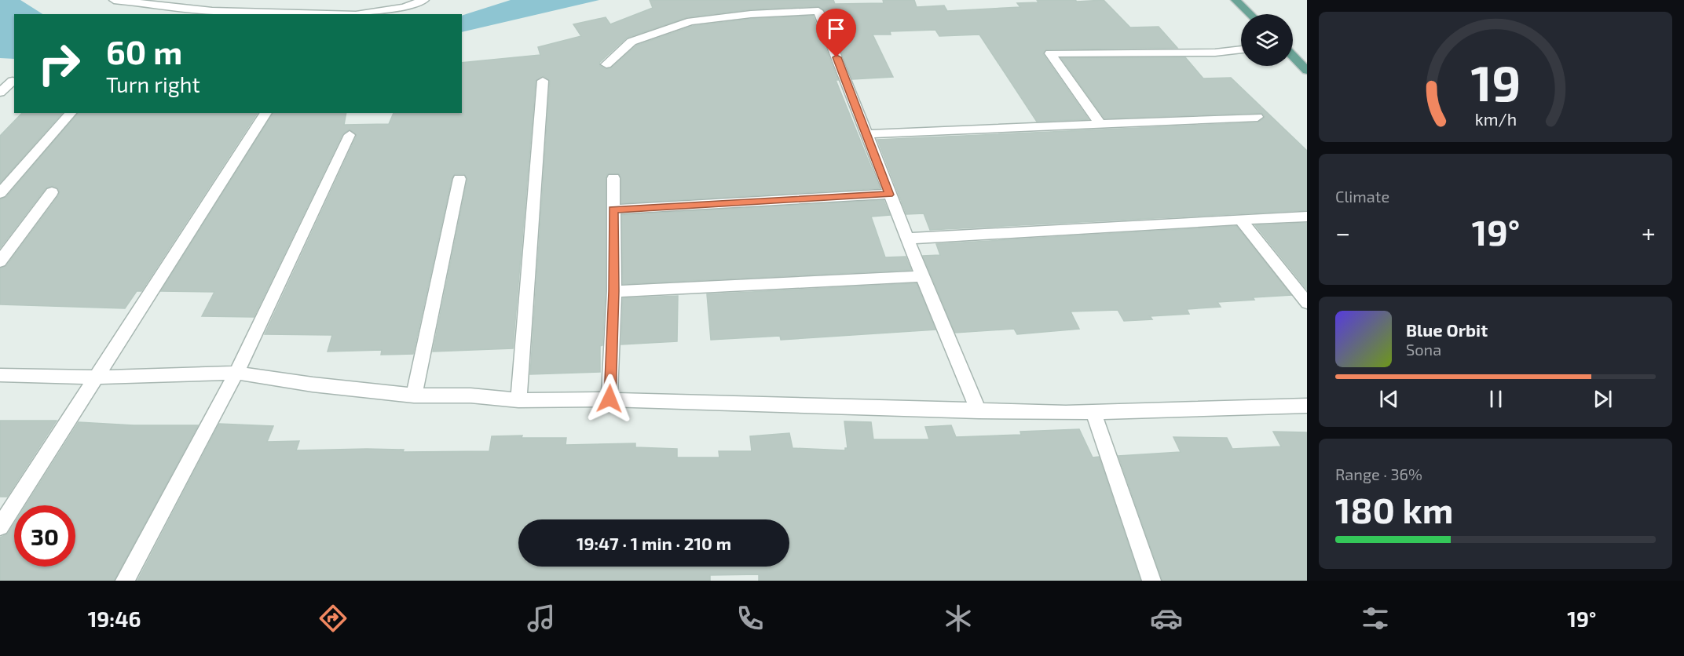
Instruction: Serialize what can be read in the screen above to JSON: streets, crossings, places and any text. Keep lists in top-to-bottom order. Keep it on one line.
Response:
{"page":{"turn":["60 m","Turn right"],"tile":["Climate",["Range · 36%","180 km"]],"heat":["−","19°","+"],"song":["Blue Orbit","Sona"],"limit":"30","trip":"19:47 · 1 min · 210 m","tabs":["19:46","19°"],"gauge":["19","km/h"]}}
